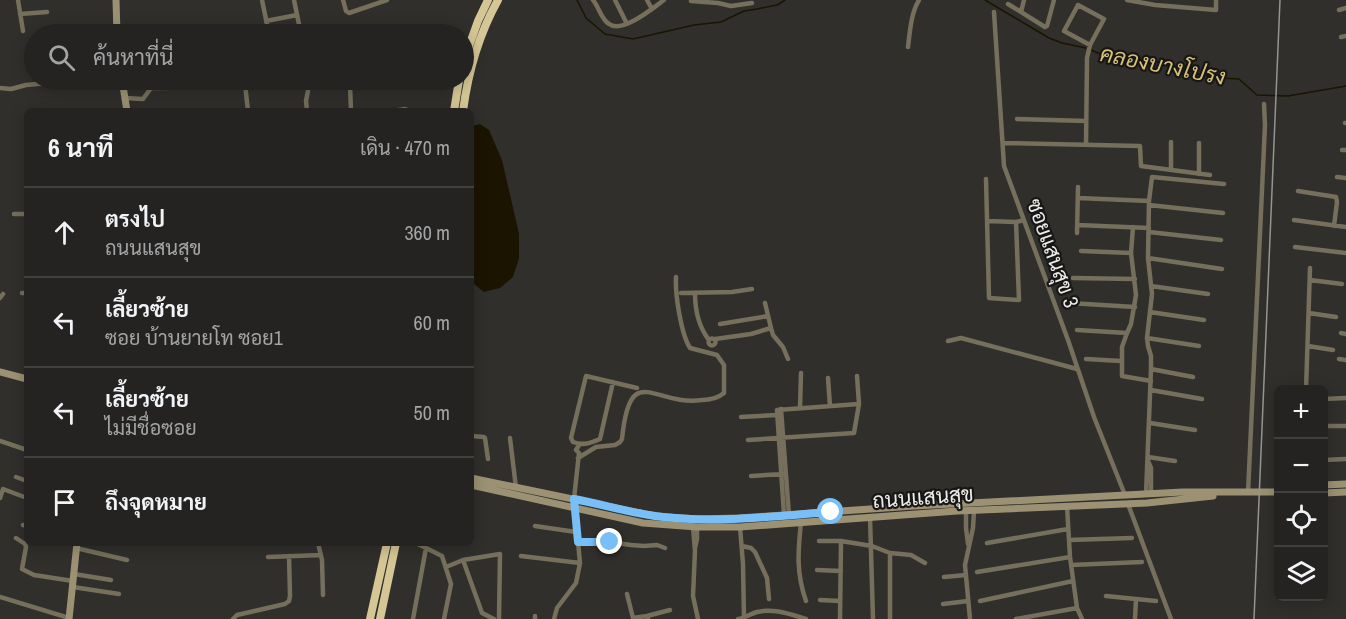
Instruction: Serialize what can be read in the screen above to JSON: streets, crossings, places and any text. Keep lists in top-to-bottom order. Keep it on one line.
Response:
{"streets":{"main road":["ถนนแสนสุข"],"street":["ซอยแสนสุข 3"]},"crossings":[["ซอยแสนสุข 3","ถนนแสนสุข"]],"water":["คลองบางโปรง"],"page":{"search":"ค้นหาที่นี่","heading":["6 นาที","เดิน · 470 m"],"list":[["ตรงไป","ถนนแสนสุข","360 m"],["เลี้ยวซ้าย","ซอย บ้านยายโท ซอย1","60 m"],["เลี้ยวซ้าย","ไม่มีชื่อซอย","50 m"],"ถึงจุดหมาย"],"map_buttons":["+","−"]}}
